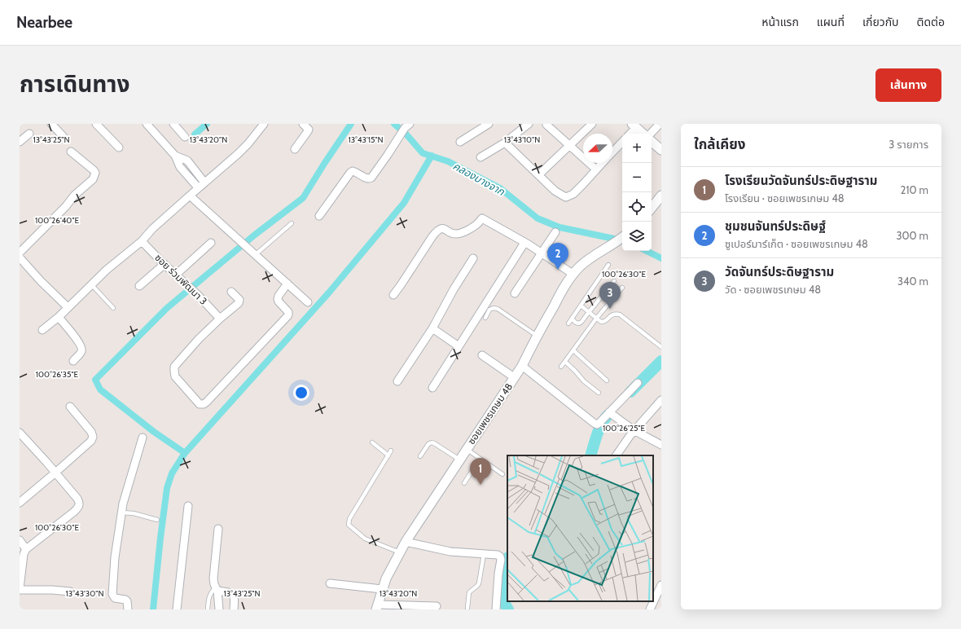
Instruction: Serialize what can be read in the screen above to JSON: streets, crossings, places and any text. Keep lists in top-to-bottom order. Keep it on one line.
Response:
{"streets":{"street":["ซอย ร่วมพัฒนา 3","ซอยเพชรเกษม 48"]},"water":["คลองบางจาก"],"north":"left","page":{"header":"Nearbee","nav":["หน้าแรก","แผนที่","เกี่ยวกับ","ติดต่อ"],"title":"การเดินทาง","buttons":"เส้นทาง","heading":["ใกล้เคียง","3 รายการ"],"map_buttons":["+","−"],"list":[{"mark":"1","name":"โรงเรียนวัดจันทร์ประดิษฐาราม","note":"โรงเรียน · ซอยเพชรเกษม 48","value":"210 m"},{"mark":"2","name":"ชุมชนจันทร์ประดิษฐ์","note":"ซูเปอร์มาร์เก็ต · ซอยเพชรเกษม 48","value":"300 m"},{"mark":"3","name":"วัดจันทร์ประดิษฐาราม","note":"วัด · ซอยเพชรเกษม 48","value":"340 m"}],"pins":["2","3","1"]},"coordinates":["13°43'25\"N","13°43'20\"N","13°43'15\"N","13°43'10\"N","100°26'40\"E","100°26'30\"E","100°26'35\"E","100°26'25\"E","13°43'30\"N"]}
